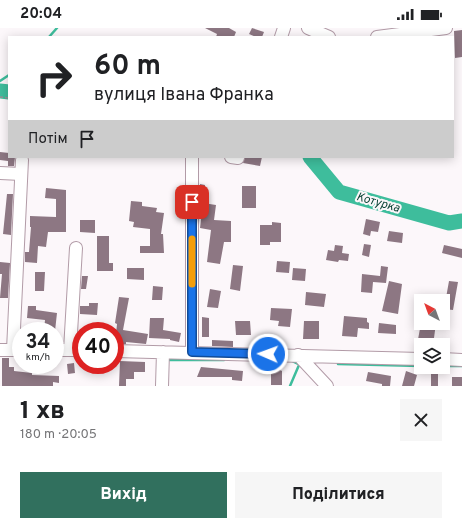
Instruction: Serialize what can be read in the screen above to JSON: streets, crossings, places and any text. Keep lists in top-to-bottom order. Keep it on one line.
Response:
{"water":["Котурка"],"north":"top left","page":{"status":"20:04","turn":["60 m","вулиця Івана Франка"],"then":"Потім","speed":"34 km/h","limit":"40","heading":["1 хв","180 m · 20:05"],"buttons":["Вихід","Поділитися"]}}
